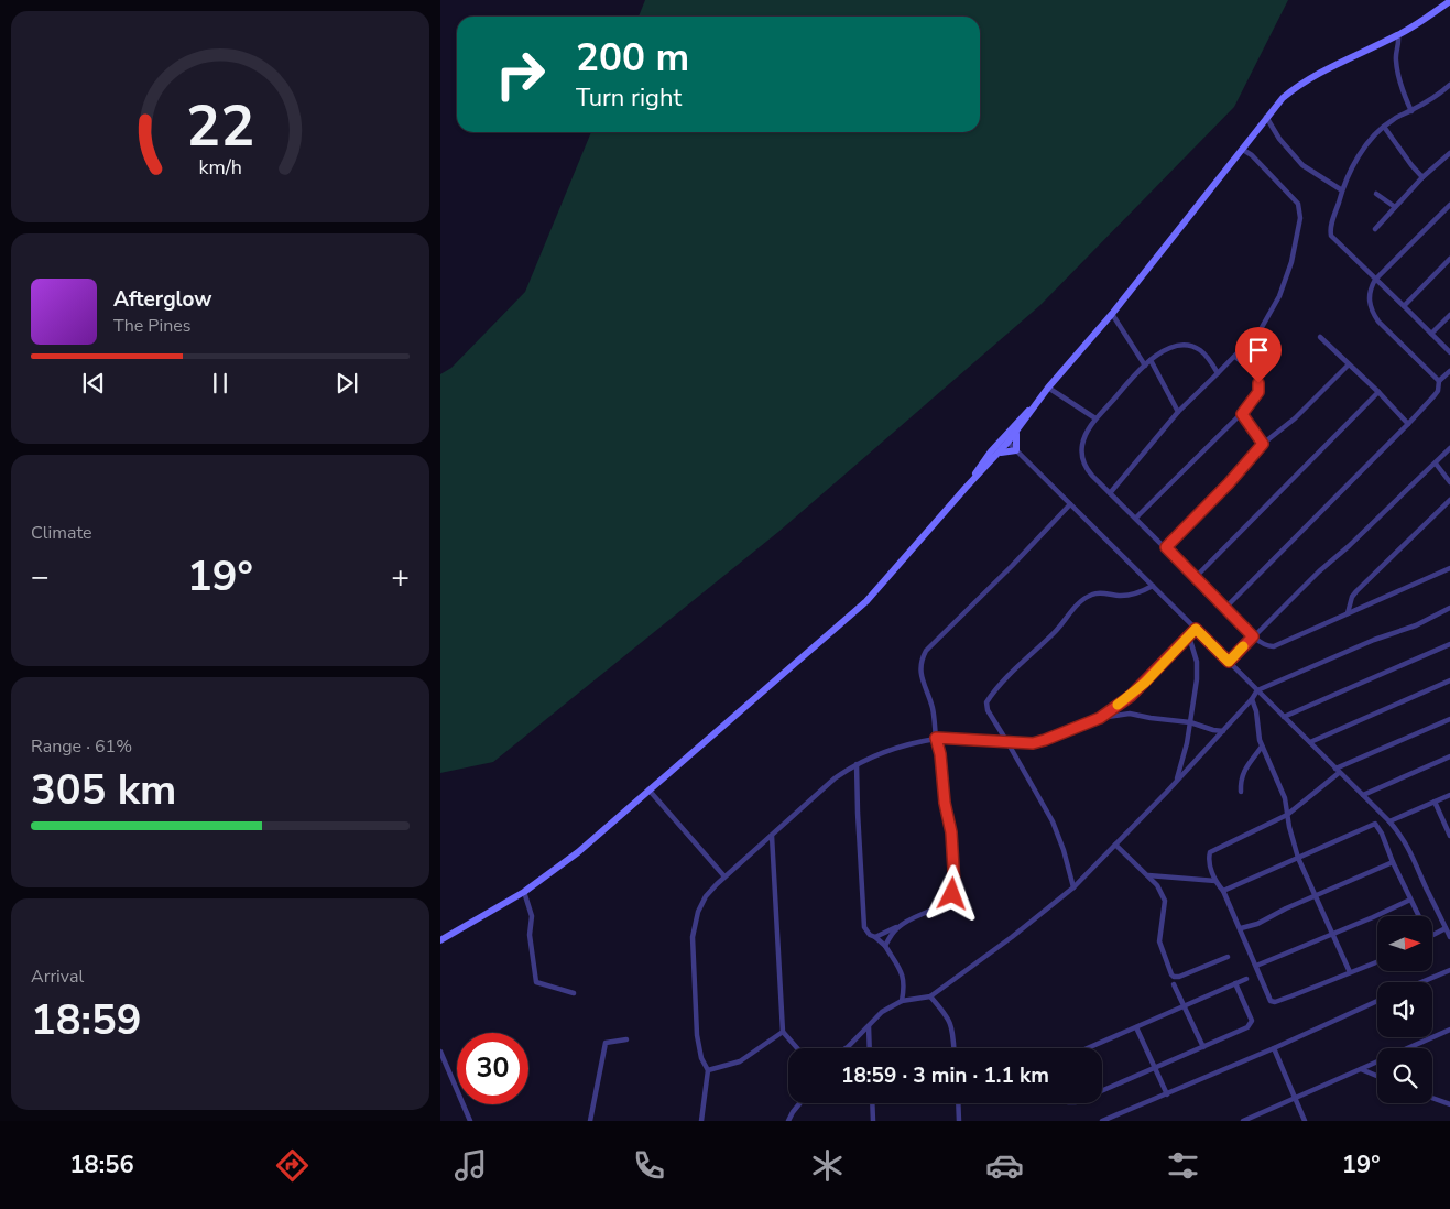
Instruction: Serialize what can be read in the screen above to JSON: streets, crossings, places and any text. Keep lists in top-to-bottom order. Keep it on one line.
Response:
{"north":"right","page":{"turn":["200 m","Turn right"],"song":["Afterglow","The Pines"],"tile":["Climate",["Range · 61%","305 km"],["Arrival","18:59"]],"heat":["−","19°","+"],"limit":"30","trip":"18:59 · 3 min · 1.1 km","tabs":["18:56","19°"],"gauge":["22","km/h"]}}
